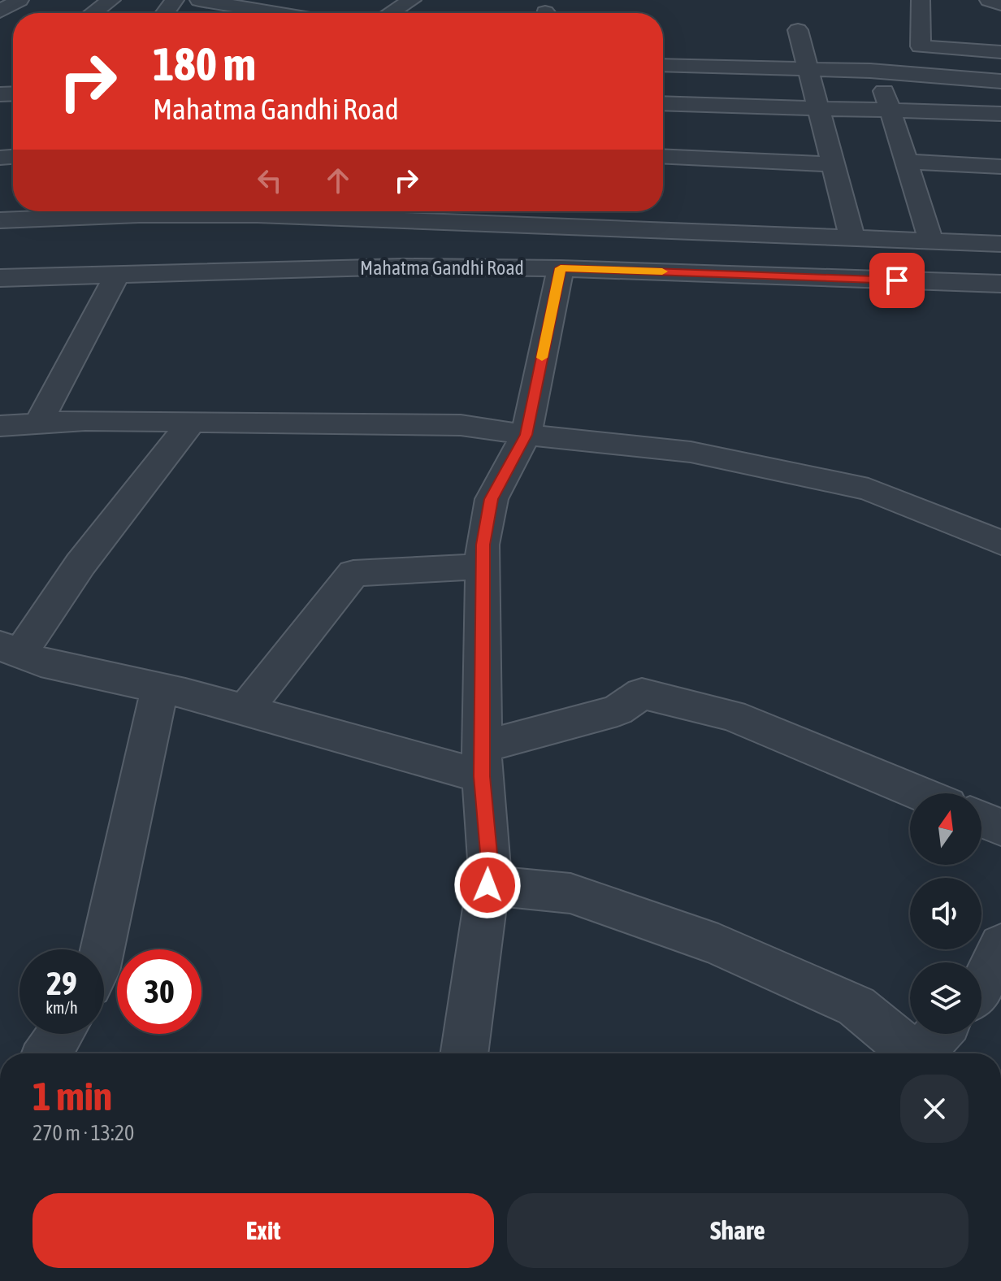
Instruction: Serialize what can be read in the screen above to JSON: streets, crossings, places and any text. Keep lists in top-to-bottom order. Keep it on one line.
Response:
{"streets":{"street":["Mahatma Gandhi Road"]},"north":"top","page":{"turn":["180 m","Mahatma Gandhi Road"],"speed":"29 km/h","limit":"30","heading":["1 min","270 m · 13:20"],"buttons":["Exit","Share"]}}
